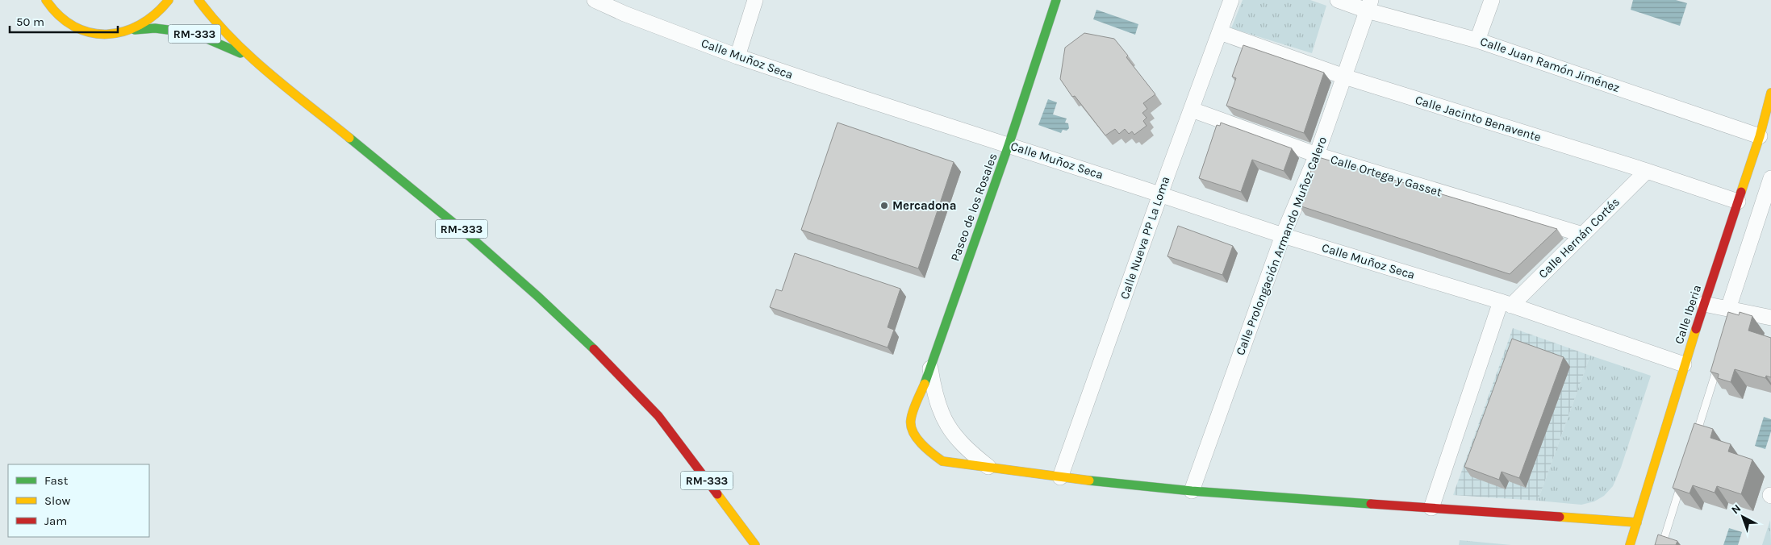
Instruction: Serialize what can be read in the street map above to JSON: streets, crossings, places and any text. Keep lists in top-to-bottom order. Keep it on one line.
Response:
{"streets":{"main road":["RM-333","Paseo de los Rosales","Calle Iberia"],"street":["Calle Muñoz Seca","Calle Juan Ramón Jiménez","Calle Jacinto Benavente","Calle Ortega y Gasset","Calle Nueva PP La Loma","Calle Hernán Cortés","Calle Prolongación Armando Muñoz Calero"]},"crossings":[["Calle Muñoz Seca","Paseo de los Rosales"],["Calle Muñoz Seca","Calle Nueva PP La Loma"],["Calle Muñoz Seca","Calle Hernán Cortés"],["Calle Muñoz Seca","Calle Prolongación Armando Muñoz Calero"],["Calle Muñoz Seca","Calle Iberia"],["Calle Juan Ramón Jiménez","Calle Prolongación Armando Muñoz Calero"],["Calle Juan Ramón Jiménez","Calle Iberia"],["Calle Jacinto Benavente","Calle Nueva PP La Loma"],["Calle Jacinto Benavente","Calle Hernán Cortés"],["Calle Jacinto Benavente","Calle Prolongación Armando Muñoz Calero"],["Calle Jacinto Benavente","Calle Iberia"],["Calle Ortega y Gasset","Calle Nueva PP La Loma"],["Calle Ortega y Gasset","Calle Hernán Cortés"],["Calle Ortega y Gasset","Calle Prolongación Armando Muñoz Calero"]],"places":["Mercadona"],"legend":["Fast","Slow","Jam"],"scale_bar":"50 m","north":"top left"}
